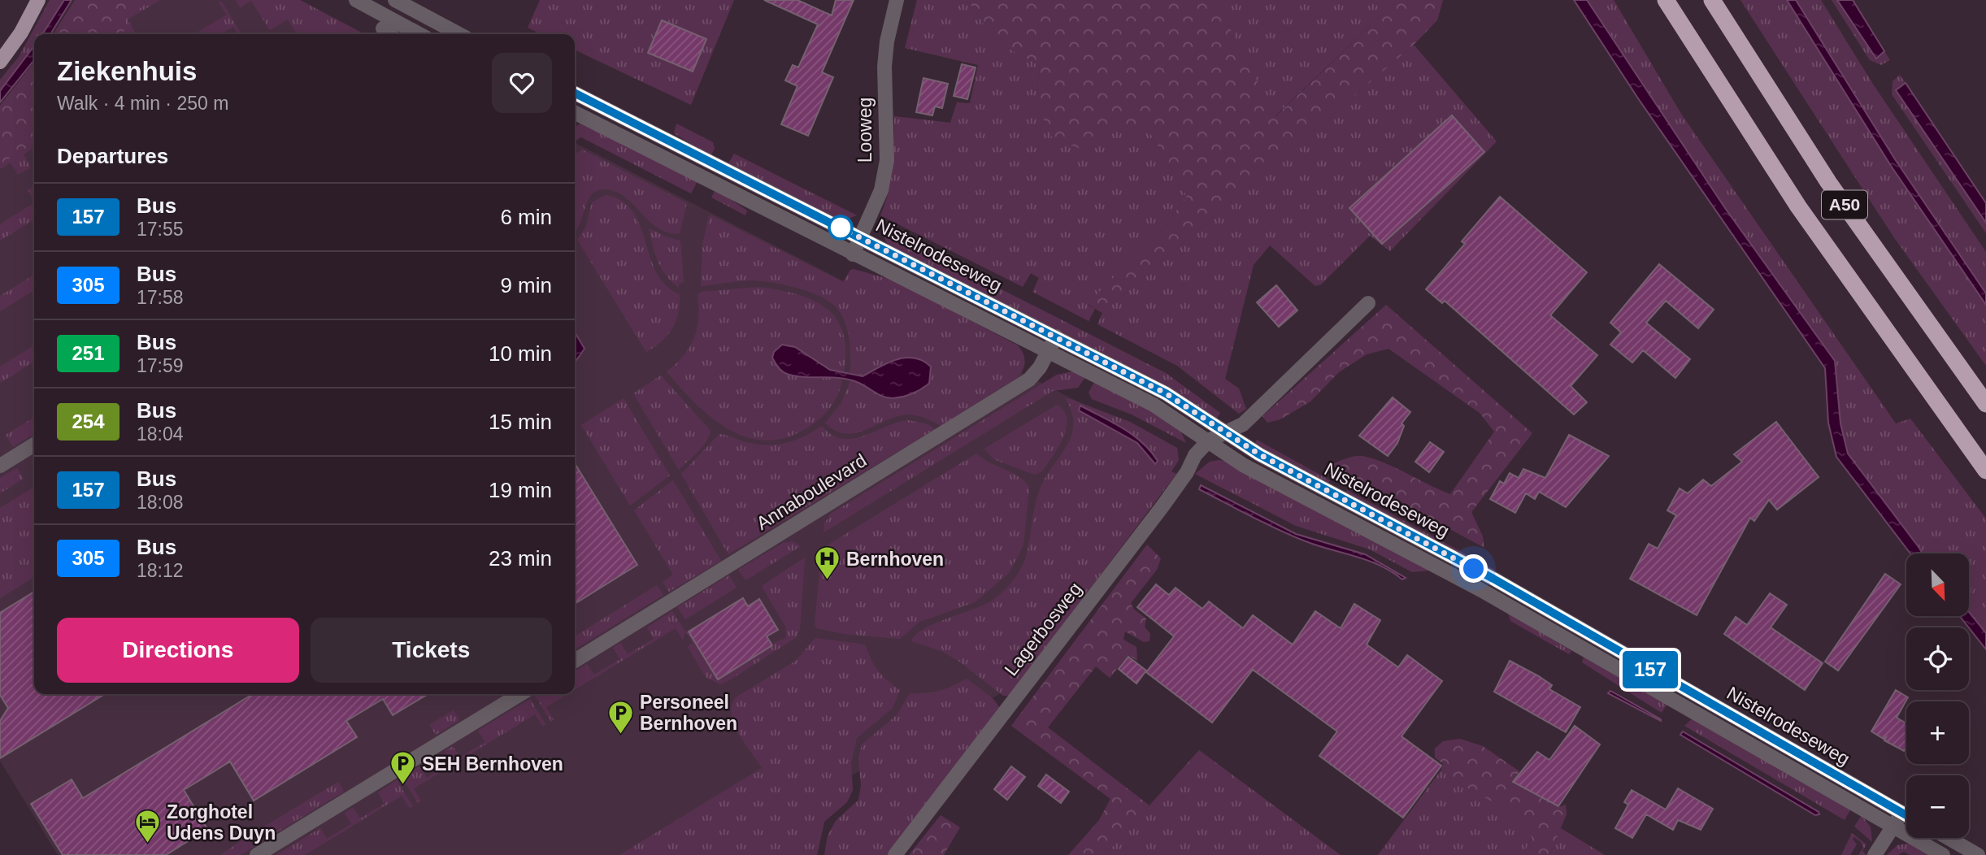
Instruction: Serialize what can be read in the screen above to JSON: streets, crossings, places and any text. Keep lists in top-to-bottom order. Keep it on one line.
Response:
{"streets":{"highway":["A50"],"street":["Looweg","Nistelrodeseweg","Annaboulevard","Lagerbosweg"]},"crossings":[["Looweg","Nistelrodeseweg"],["Nistelrodeseweg","Annaboulevard"],["Nistelrodeseweg","Lagerbosweg"]],"places":{"hospital":["Bernhoven"],"parking":["Personeel Bernhoven","SEH Bernhoven"],"hotel":["Zorghotel Udens Duyn"]},"lines":["bus line 157"],"north":"bottom right","page":{"on_map":"157","heading":[["Ziekenhuis","Walk · 4 min · 250 m"],"Departures"],"list":[{"mark":"157","name":"Bus","note":"17:55","value":"6 min"},{"mark":"305","name":"Bus","note":"17:58","value":"9 min"},{"mark":"251","name":"Bus","note":"17:59","value":"10 min"},{"mark":"254","name":"Bus","note":"18:04","value":"15 min"},{"mark":"157","name":"Bus","note":"18:08","value":"19 min"},{"mark":"305","name":"Bus","note":"18:12","value":"23 min"}],"map_buttons":["+","−"],"buttons":["Directions","Tickets"]}}
